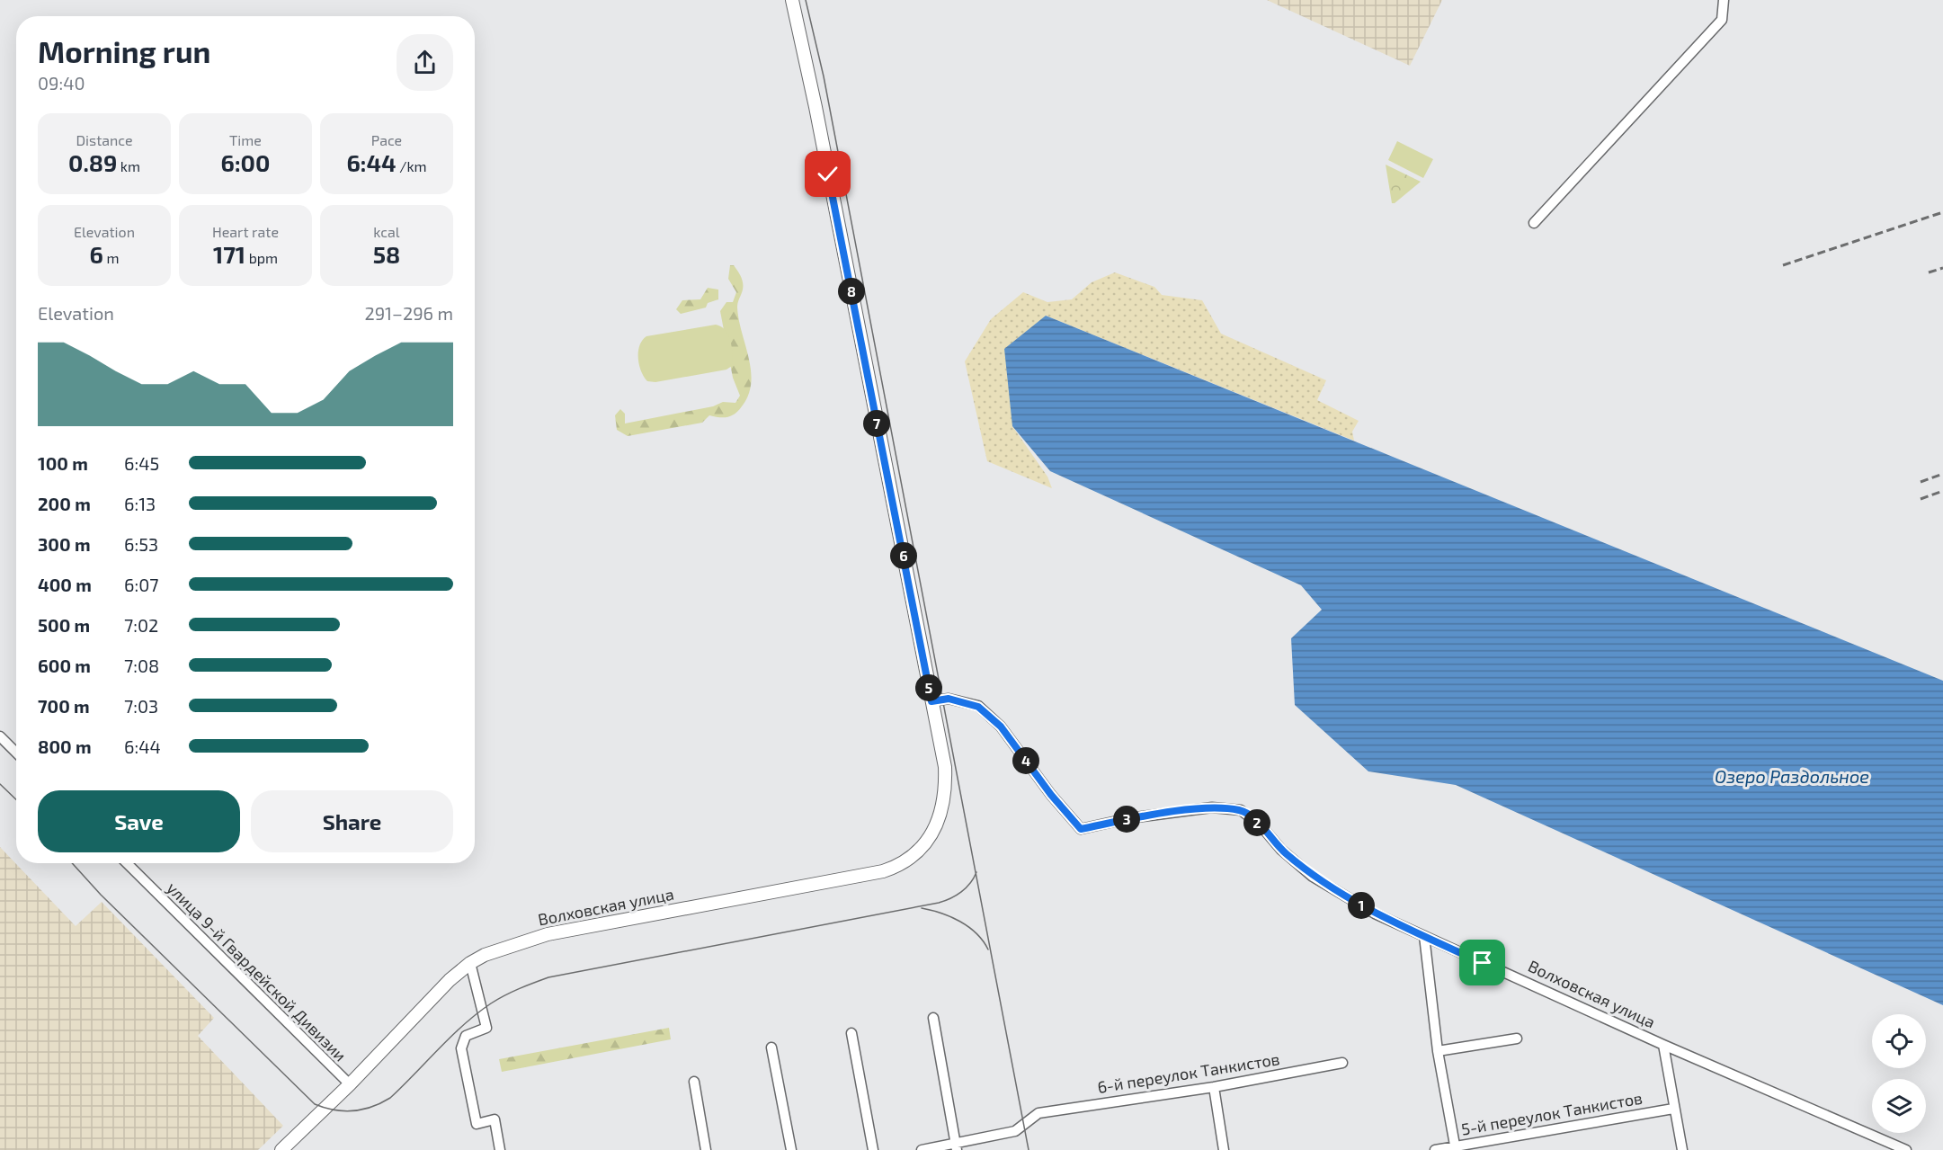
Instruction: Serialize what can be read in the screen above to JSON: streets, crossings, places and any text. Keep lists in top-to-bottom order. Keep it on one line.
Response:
{"streets":{"main road":["Волховская улица"],"street":["улица 9-й Гвардейской Дивизии","6-й переулок Танкистов","5-й переулок Танкистов"]},"crossings":[["Волховская улица","улица 9-й Гвардейской Дивизии"]],"water":["Озеро Раздольное"],"page":{"heading":["Morning run","09:40"],"stats":[["Distance","0.89 km"],["Time","6:00"],["Pace","6:44 /km"],["Elevation","6 m"],["Heart rate","171 bpm"],["kcal","58"]],"pins":["8","7","6","5","4","3","2","1"],"chart":["Elevation","291–296 m"],"list":[{"name":"100 m","note":"6:45"},{"name":"200 m","note":"6:13"},{"name":"300 m","note":"6:53"},{"name":"400 m","note":"6:07"},{"name":"500 m","note":"7:02"},{"name":"600 m","note":"7:08"},{"name":"700 m","note":"7:03"},{"name":"800 m","note":"6:44"}],"buttons":["Save","Share"]}}
